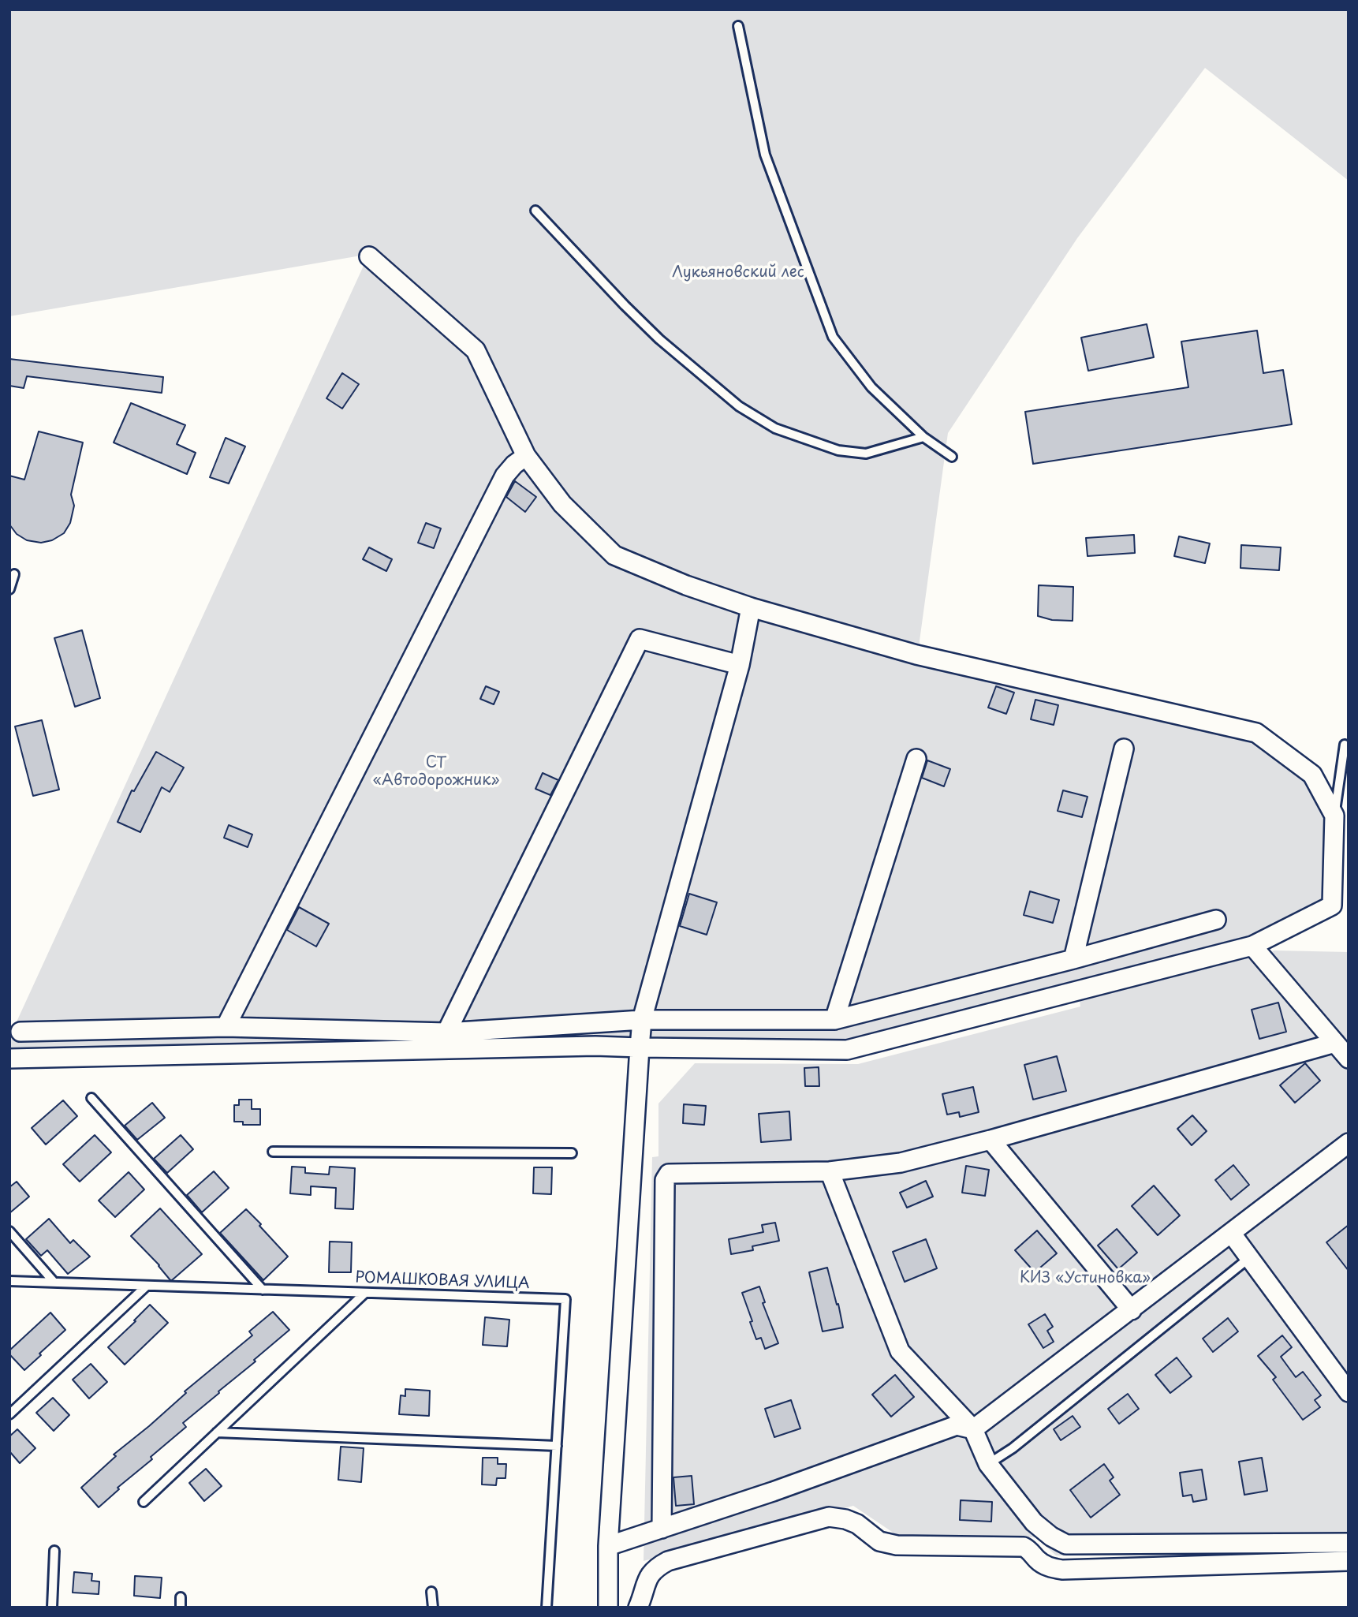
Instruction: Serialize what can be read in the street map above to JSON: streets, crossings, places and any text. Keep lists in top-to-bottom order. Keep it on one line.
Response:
{"streets":{"lane":["РОМАШКОВАЯ УЛИЦА"]},"parks":["Лукьяновский лес","СТ «Автодорожник»","КИЗ «Устиновка»"]}
